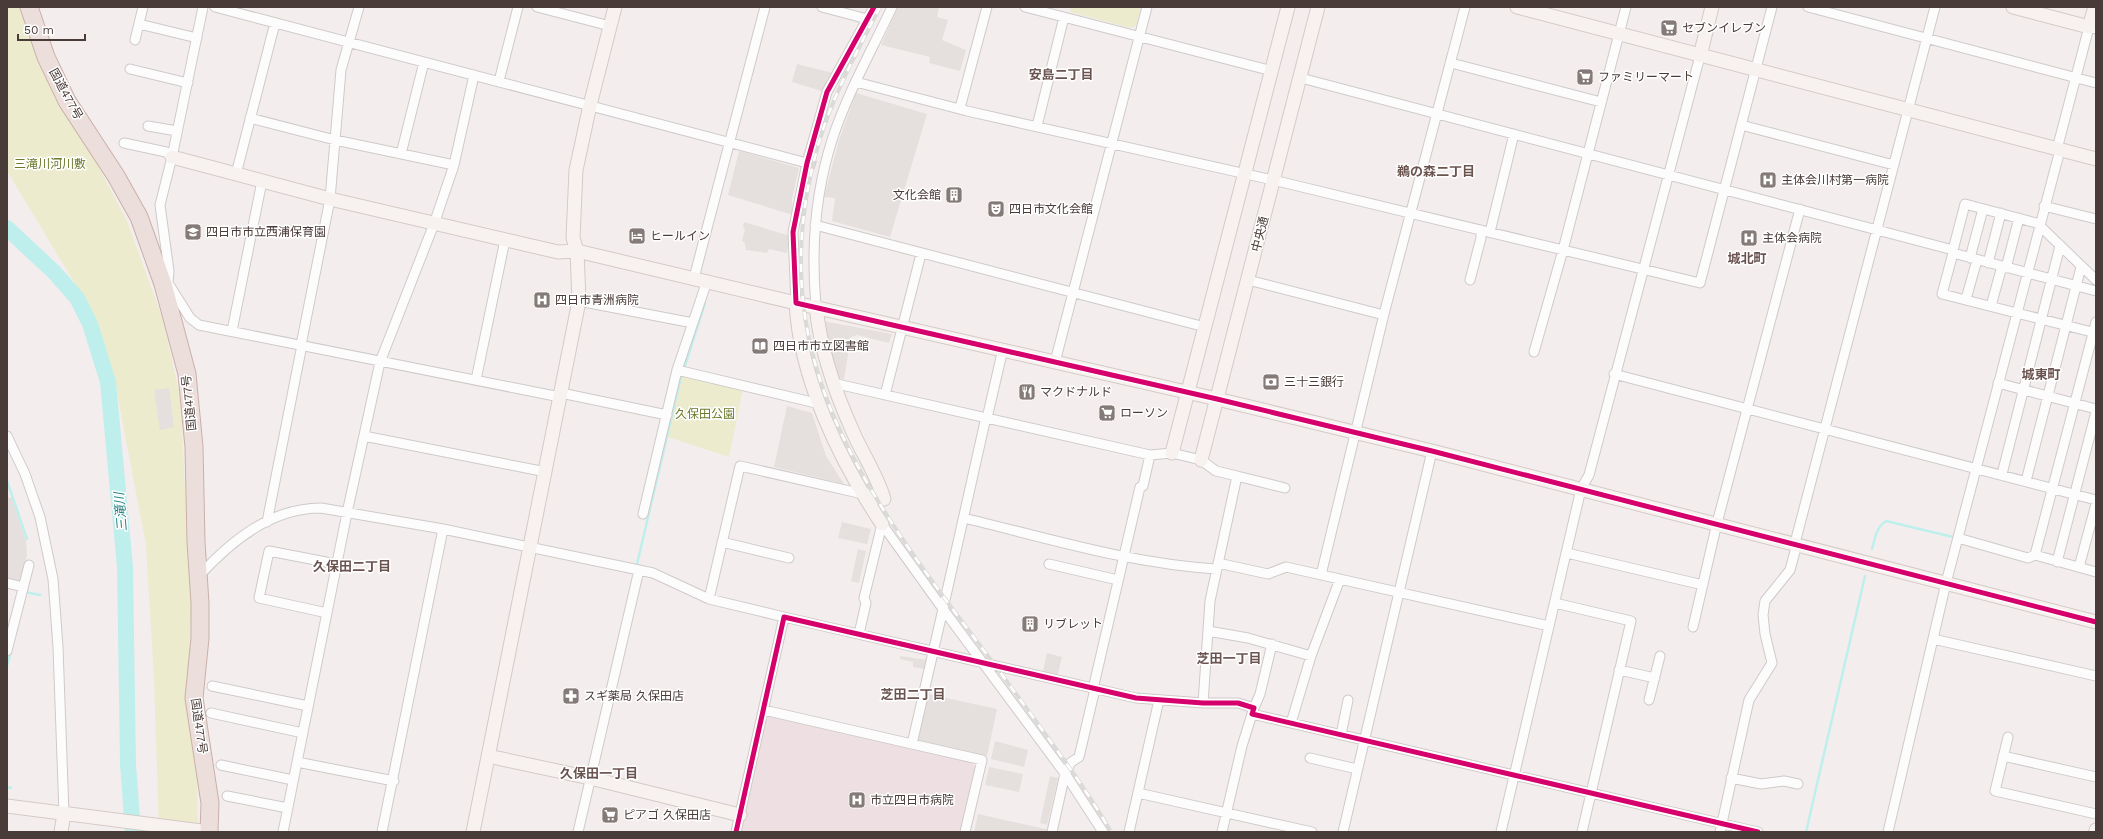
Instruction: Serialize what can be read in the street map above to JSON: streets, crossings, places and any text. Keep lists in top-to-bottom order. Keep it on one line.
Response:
{"streets":{"highway":["国道477号"],"street":["中央通"]},"districts":["安島二丁目","鵜の森二丁目","城北町","城東町","久保田二丁目","芝田一丁目","芝田二丁目","久保田一丁目"],"water":["三滝川"],"parks":["三滝川河川敷","久保田公園"],"places":{"supermarket":["セブンイレブン","ファミリーマート","ローソン","ピアゴ 久保田店"],"hospital":["主体会川村第一病院","主体会病院","四日市青洲病院","市立四日市病院"],"building":["文化会館","リブレット"],"theatre":["四日市文化会館"],"school or university":["四日市市立西浦保育園"],"hotel":["ヒールイン"],"library":["四日市市立図書館"],"bank":["三十三銀行"],"restaurant":["マクドナルド"],"pharmacy":["スギ薬局 久保田店"]},"scale_bar":"50 m"}
